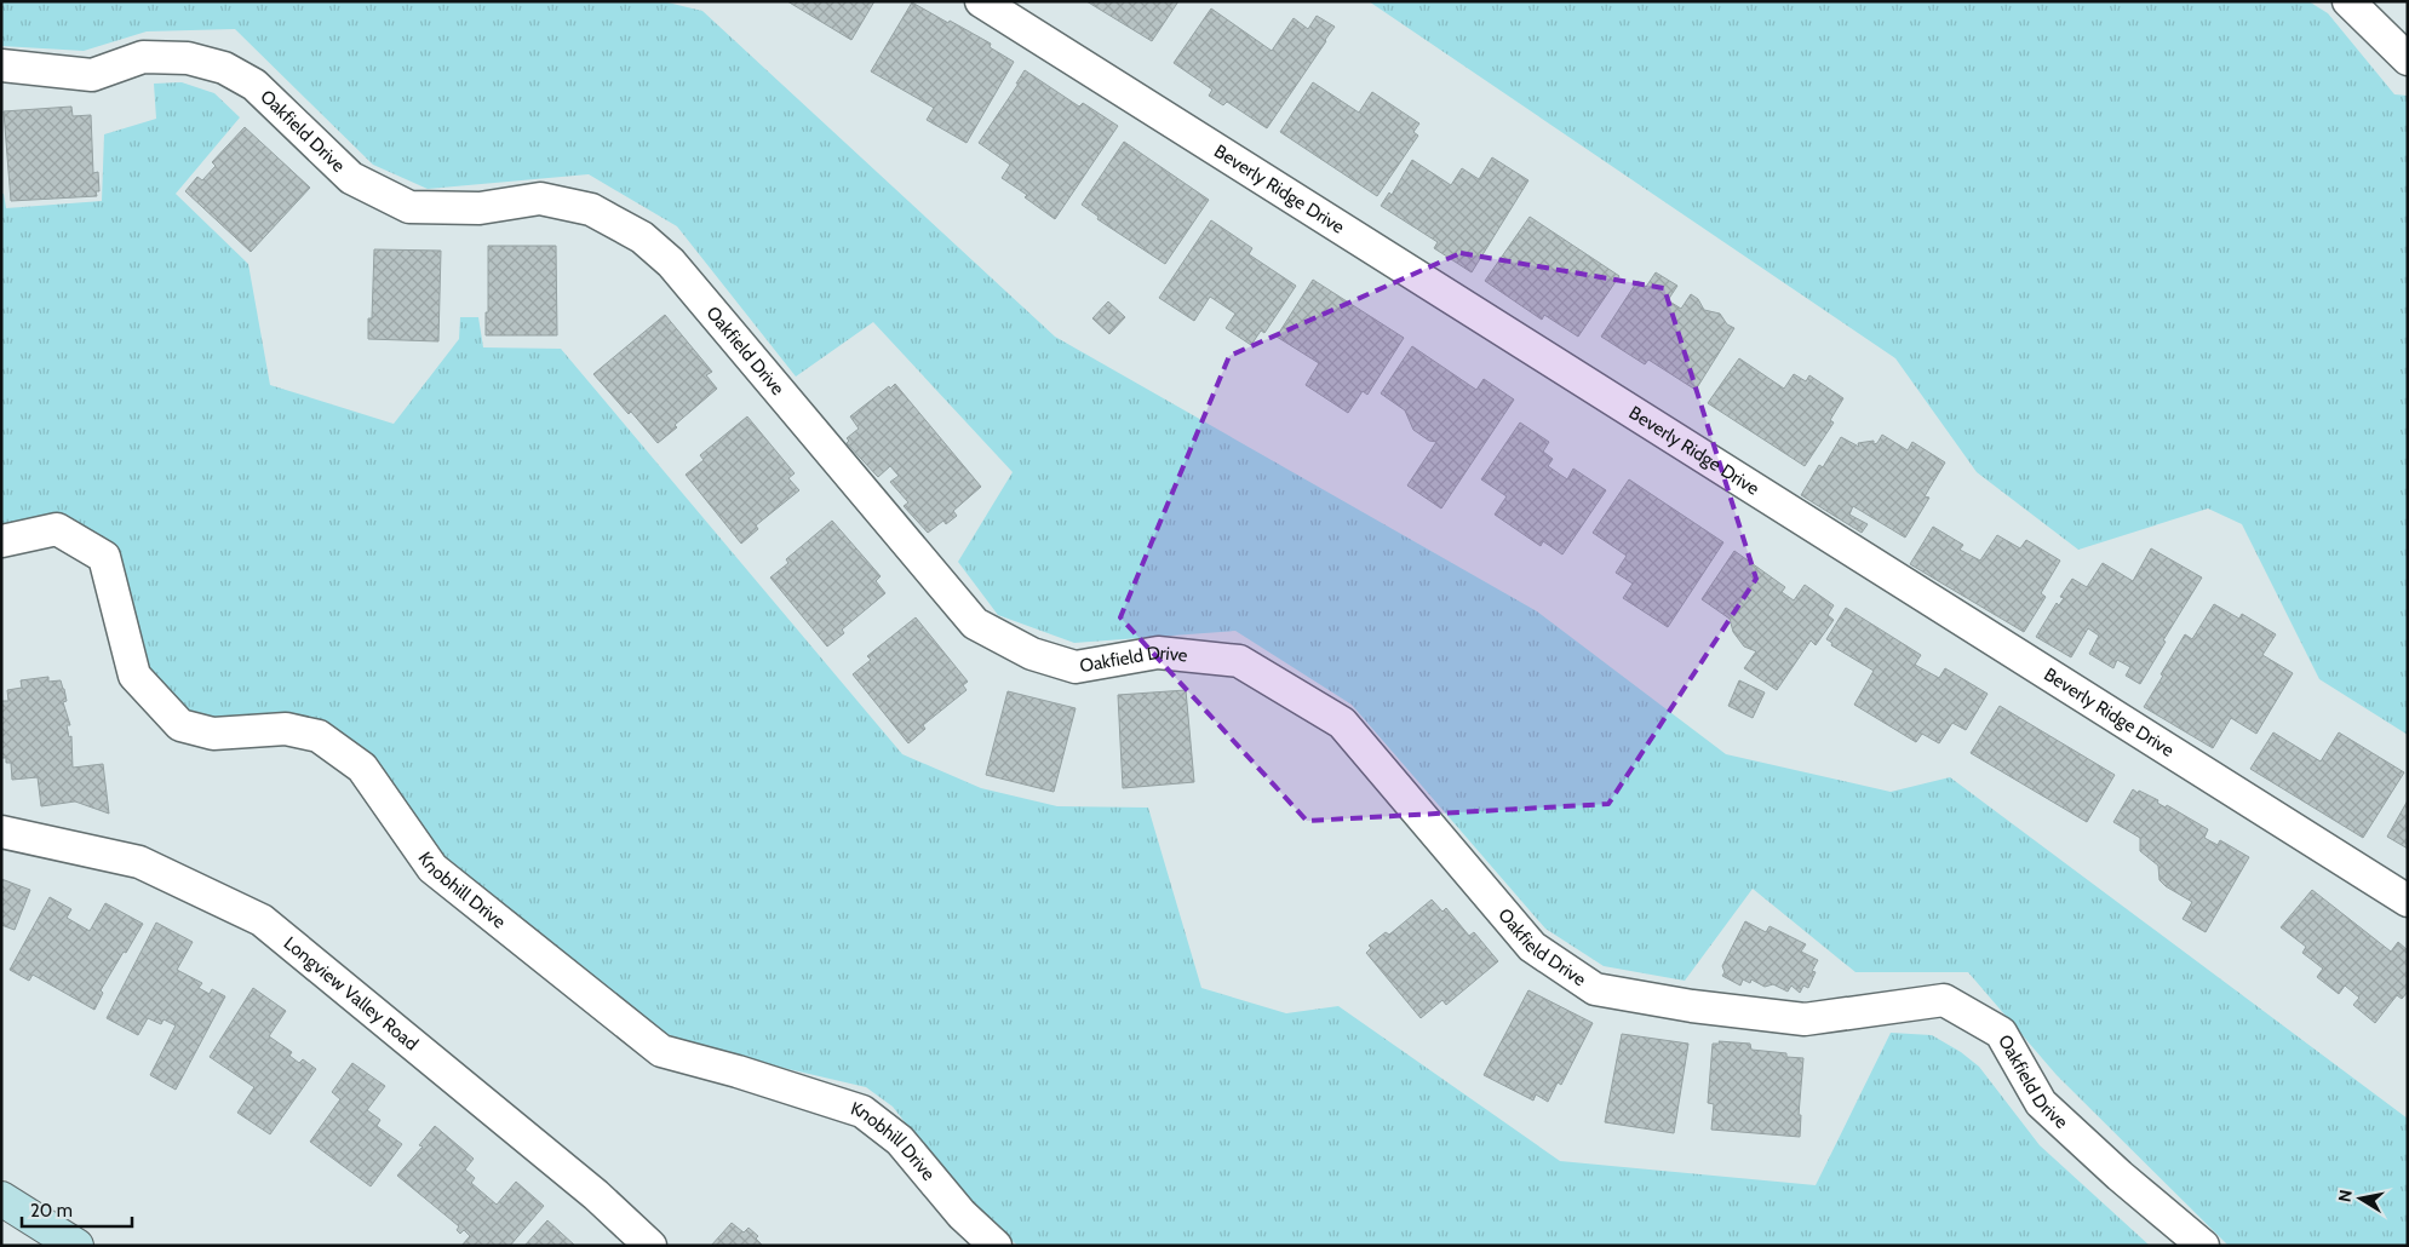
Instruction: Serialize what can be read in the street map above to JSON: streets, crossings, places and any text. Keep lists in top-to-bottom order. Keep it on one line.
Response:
{"streets":{"street":["Oakfield Drive","Beverly Ridge Drive","Knobhill Drive","Longview Valley Road"]},"scale_bar":"20 m","north":"left"}
